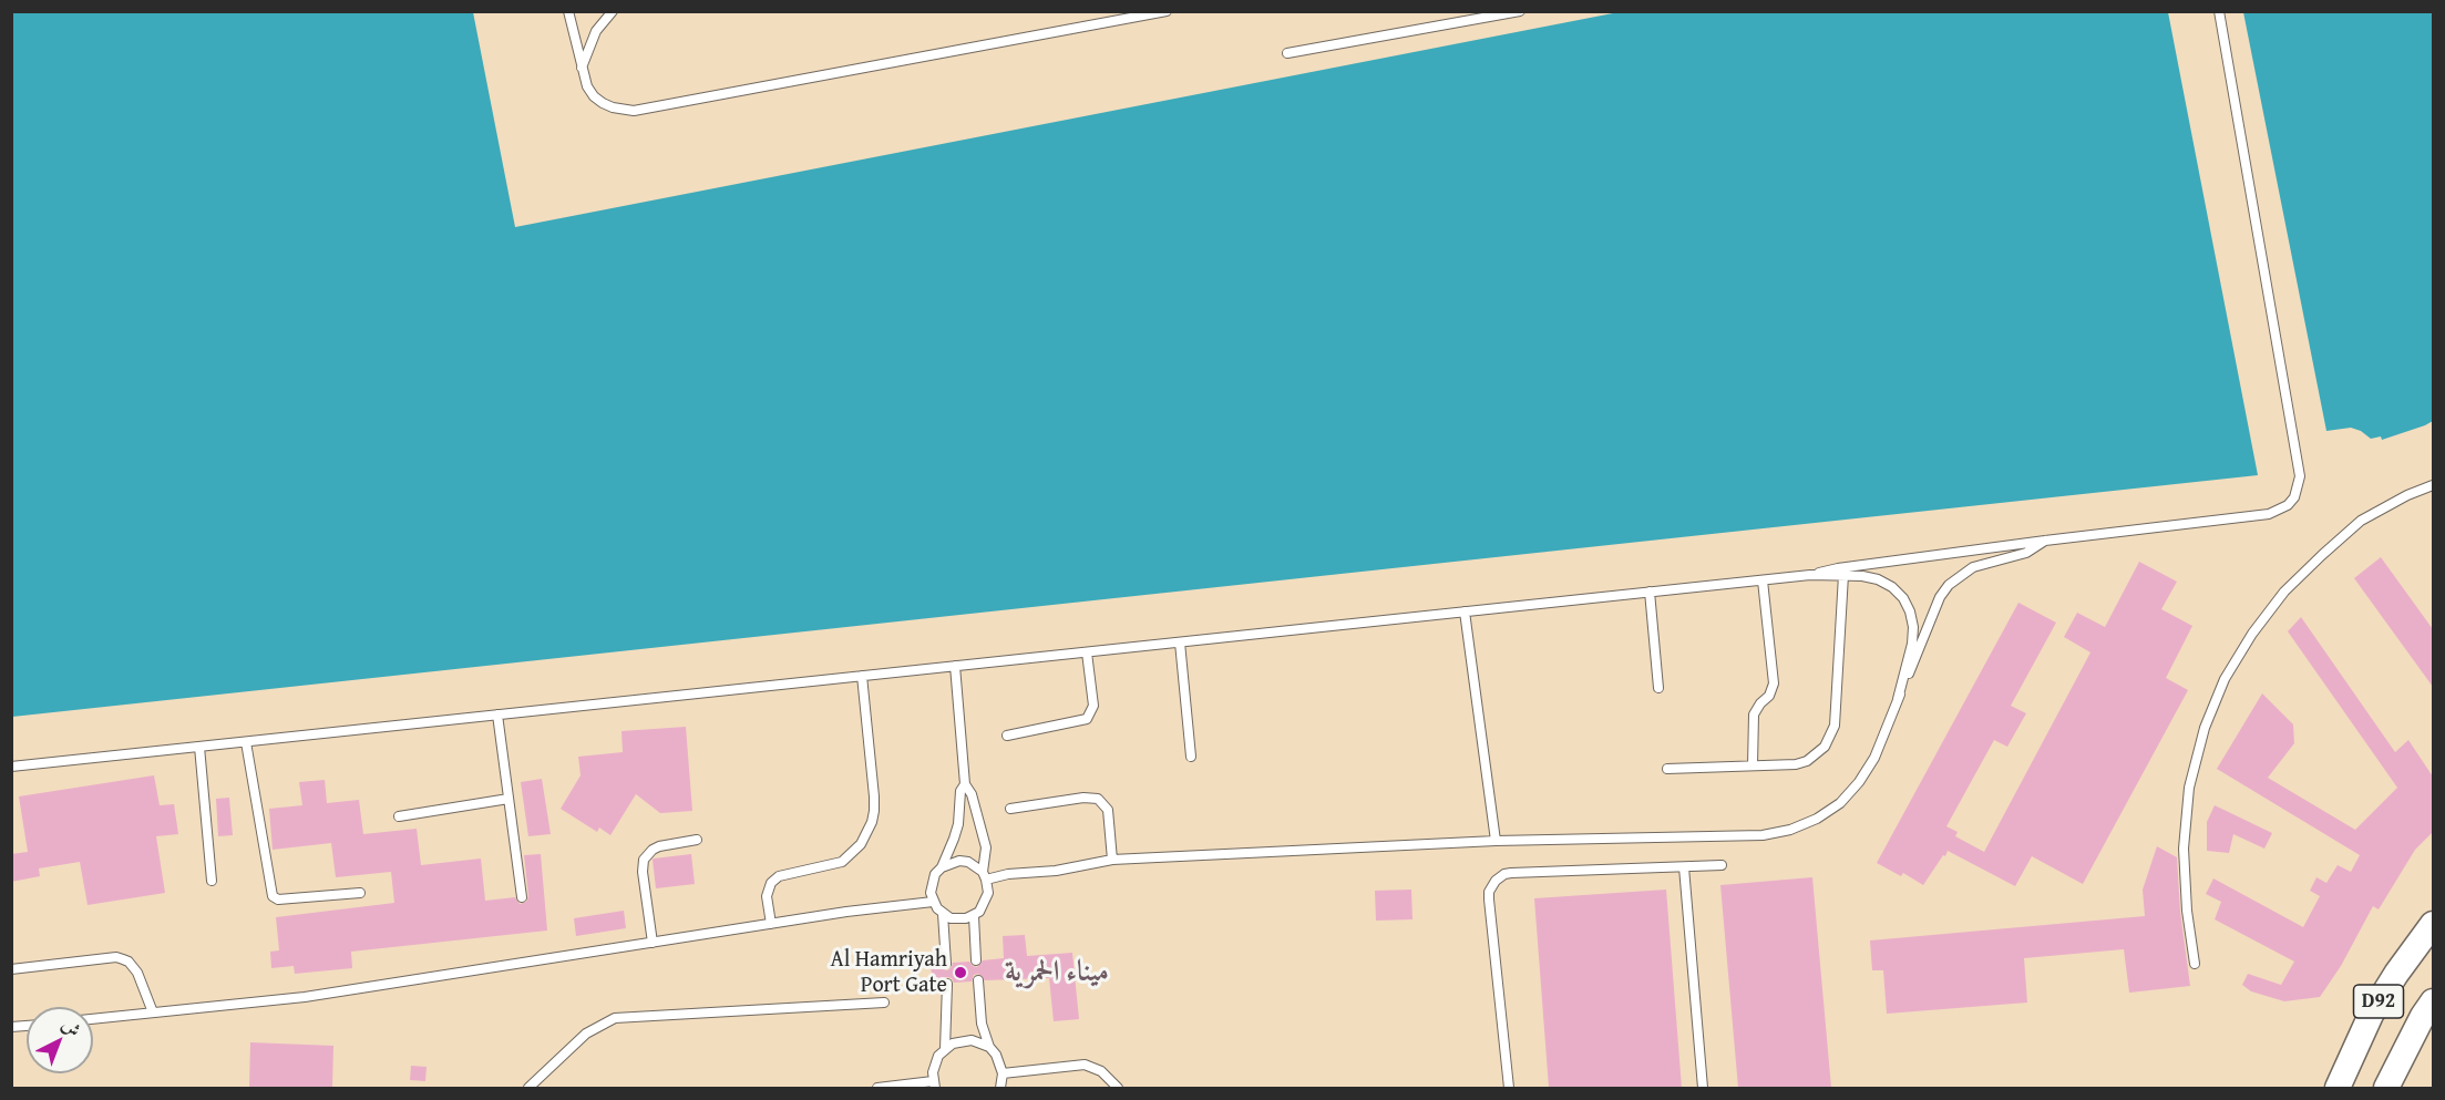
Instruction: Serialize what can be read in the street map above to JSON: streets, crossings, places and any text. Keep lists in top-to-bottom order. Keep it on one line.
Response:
{"streets":{"main road":["D92"]},"districts":["ميناء الحمرية"],"places":["Al Hamriyah Port Gate"],"north":"top right"}
